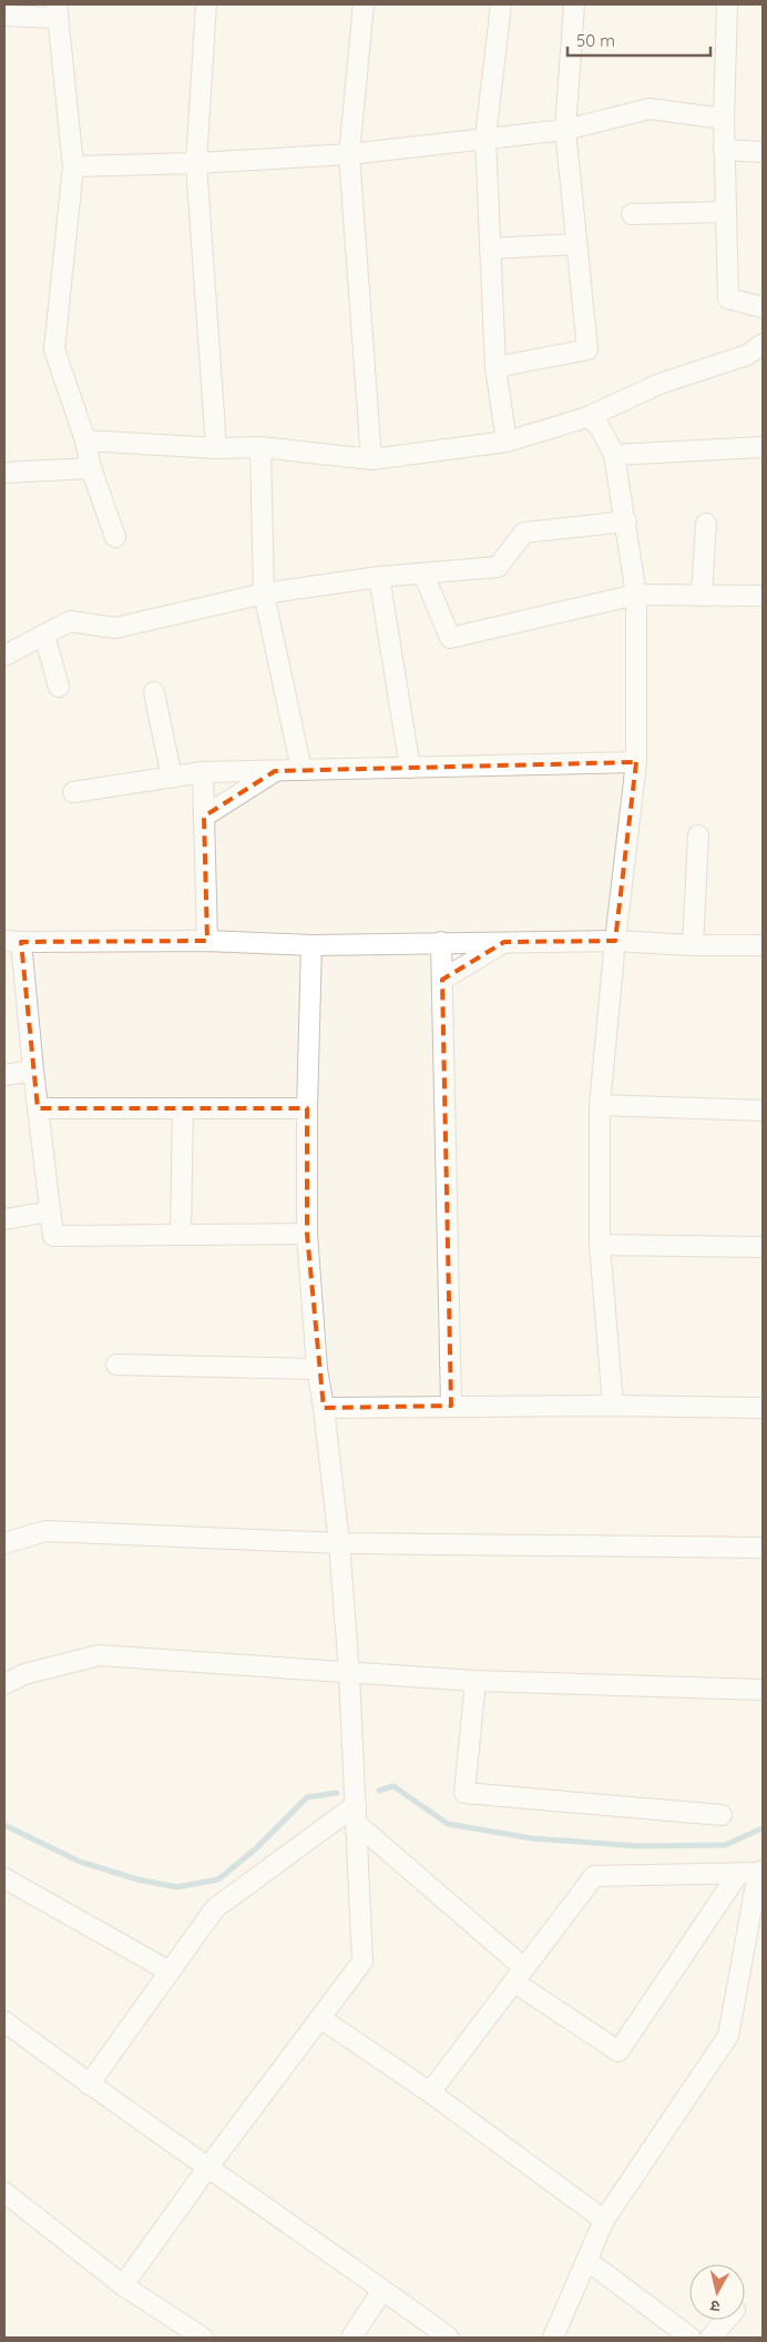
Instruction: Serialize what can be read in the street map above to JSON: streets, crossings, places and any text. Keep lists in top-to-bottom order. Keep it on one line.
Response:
{"scale_bar":"50 m","north":"bottom"}
